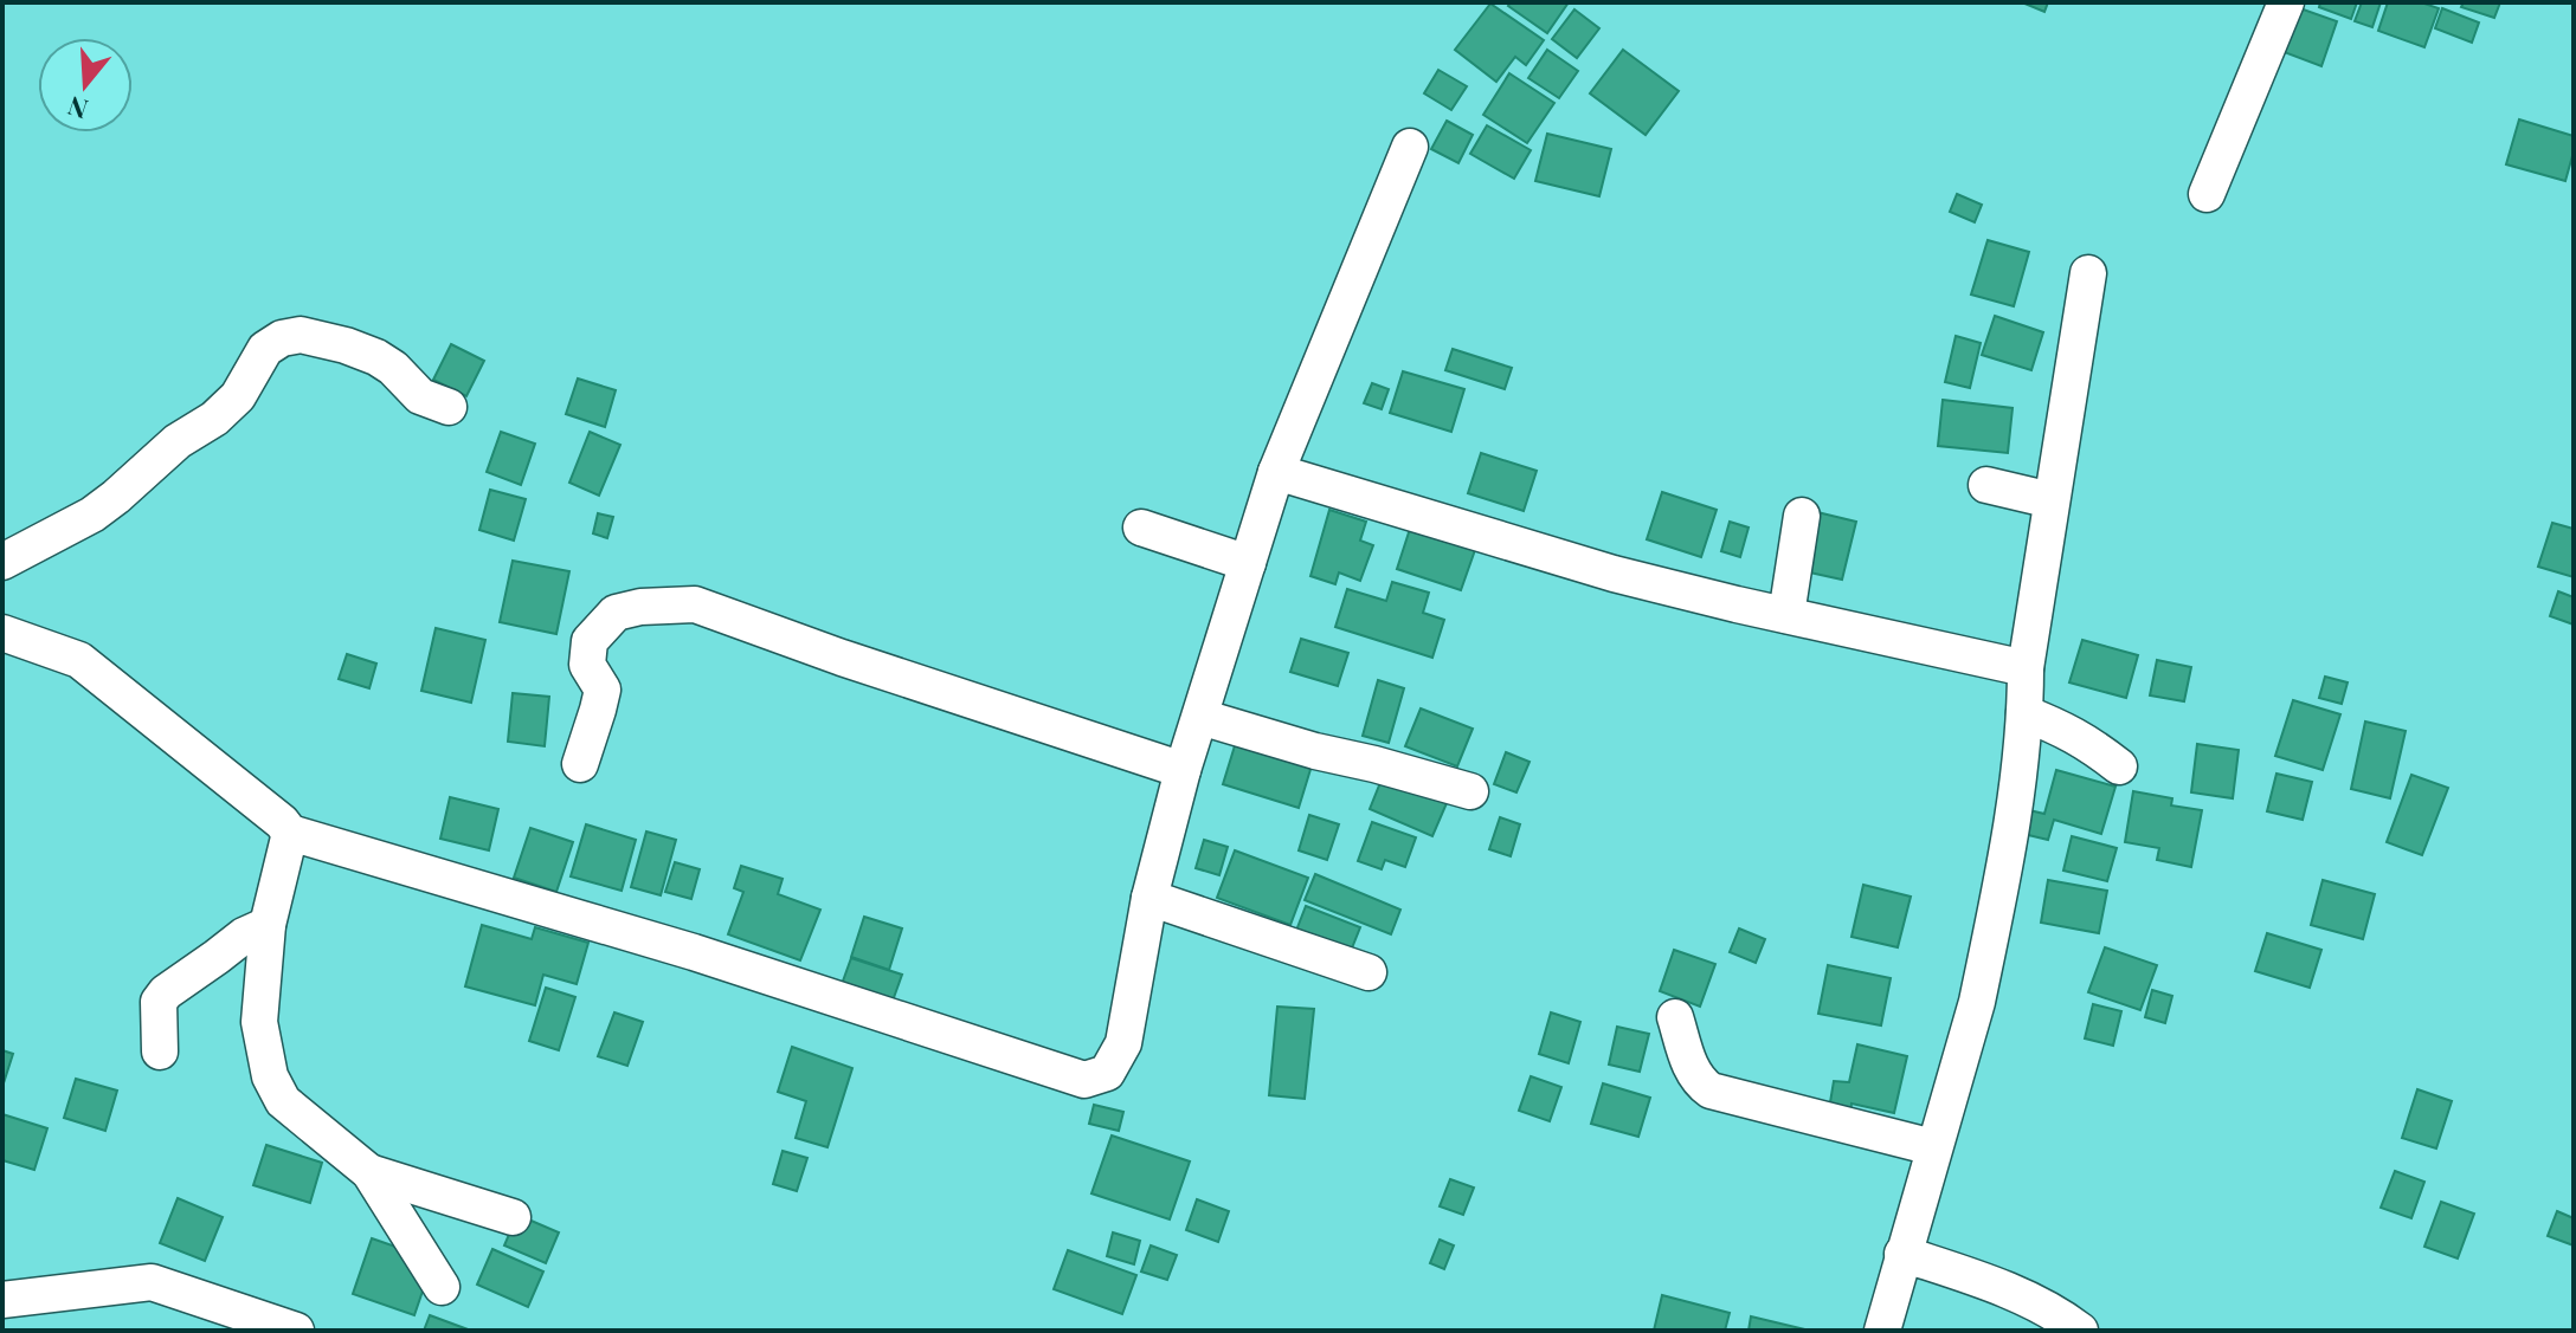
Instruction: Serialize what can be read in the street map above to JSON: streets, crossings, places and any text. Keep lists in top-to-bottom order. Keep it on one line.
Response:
{"north":"bottom"}
